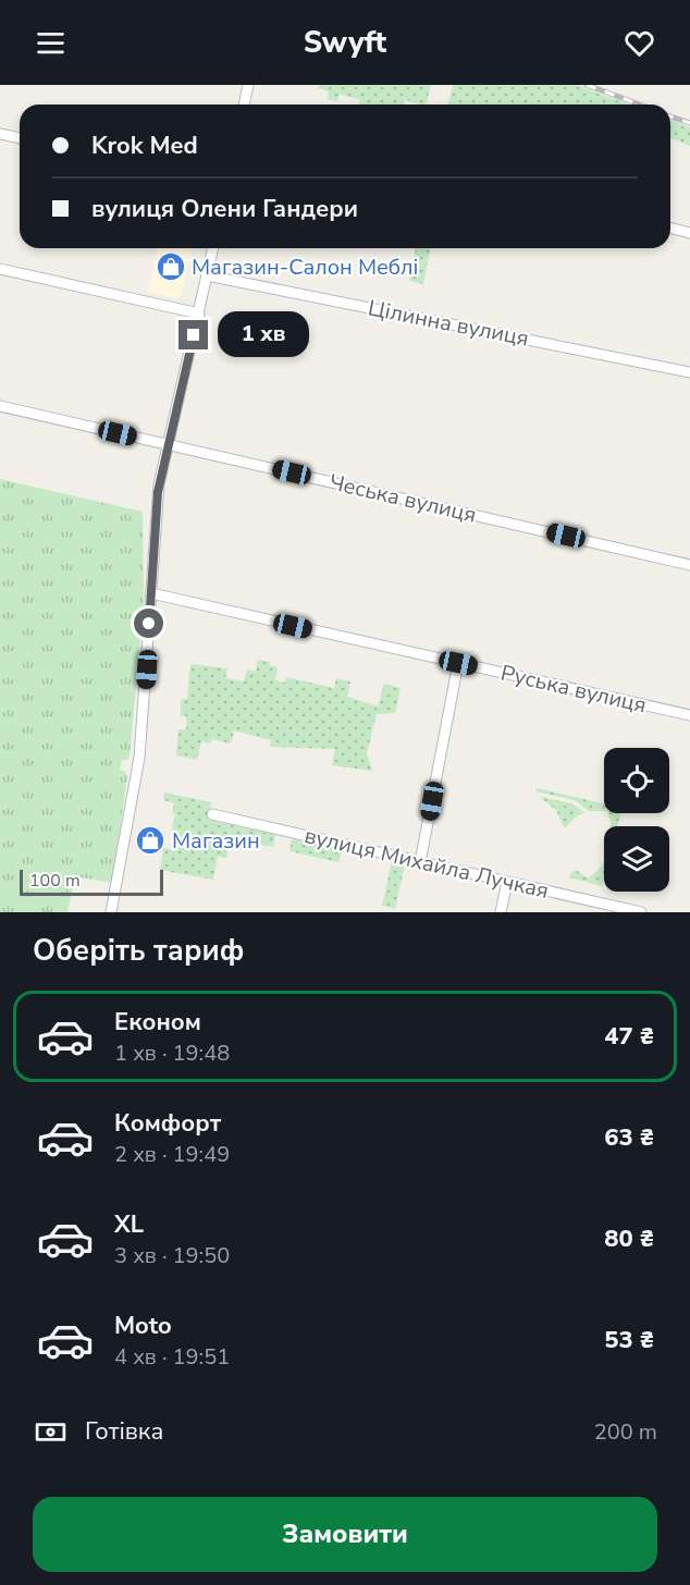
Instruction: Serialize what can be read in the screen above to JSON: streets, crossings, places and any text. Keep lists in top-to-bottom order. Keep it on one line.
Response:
{"streets":{"street":["Цілинна вулиця","Чеська вулиця","Руська вулиця","вулиця Михайла Лучкая"]},"places":{"shop":["Магазин-Салон Меблі","Магазин"]},"scale_bar":"100 m","page":{"header":"Swyft","banner":["Krok Med","вулиця Олени Гандери"],"bubble":"1 хв","scale":"100 m","heading":"Оберіть тариф","list":[{"name":"Економ","note":"1 хв · 19:48","value":"47 ₴"},{"name":"Комфорт","note":"2 хв · 19:49","value":"63 ₴"},{"name":"XL","note":"3 хв · 19:50","value":"80 ₴"},{"name":"Moto","note":"4 хв · 19:51","value":"53 ₴"}],"pay":["Готівка","200 m"],"buttons":"Замовити"}}
